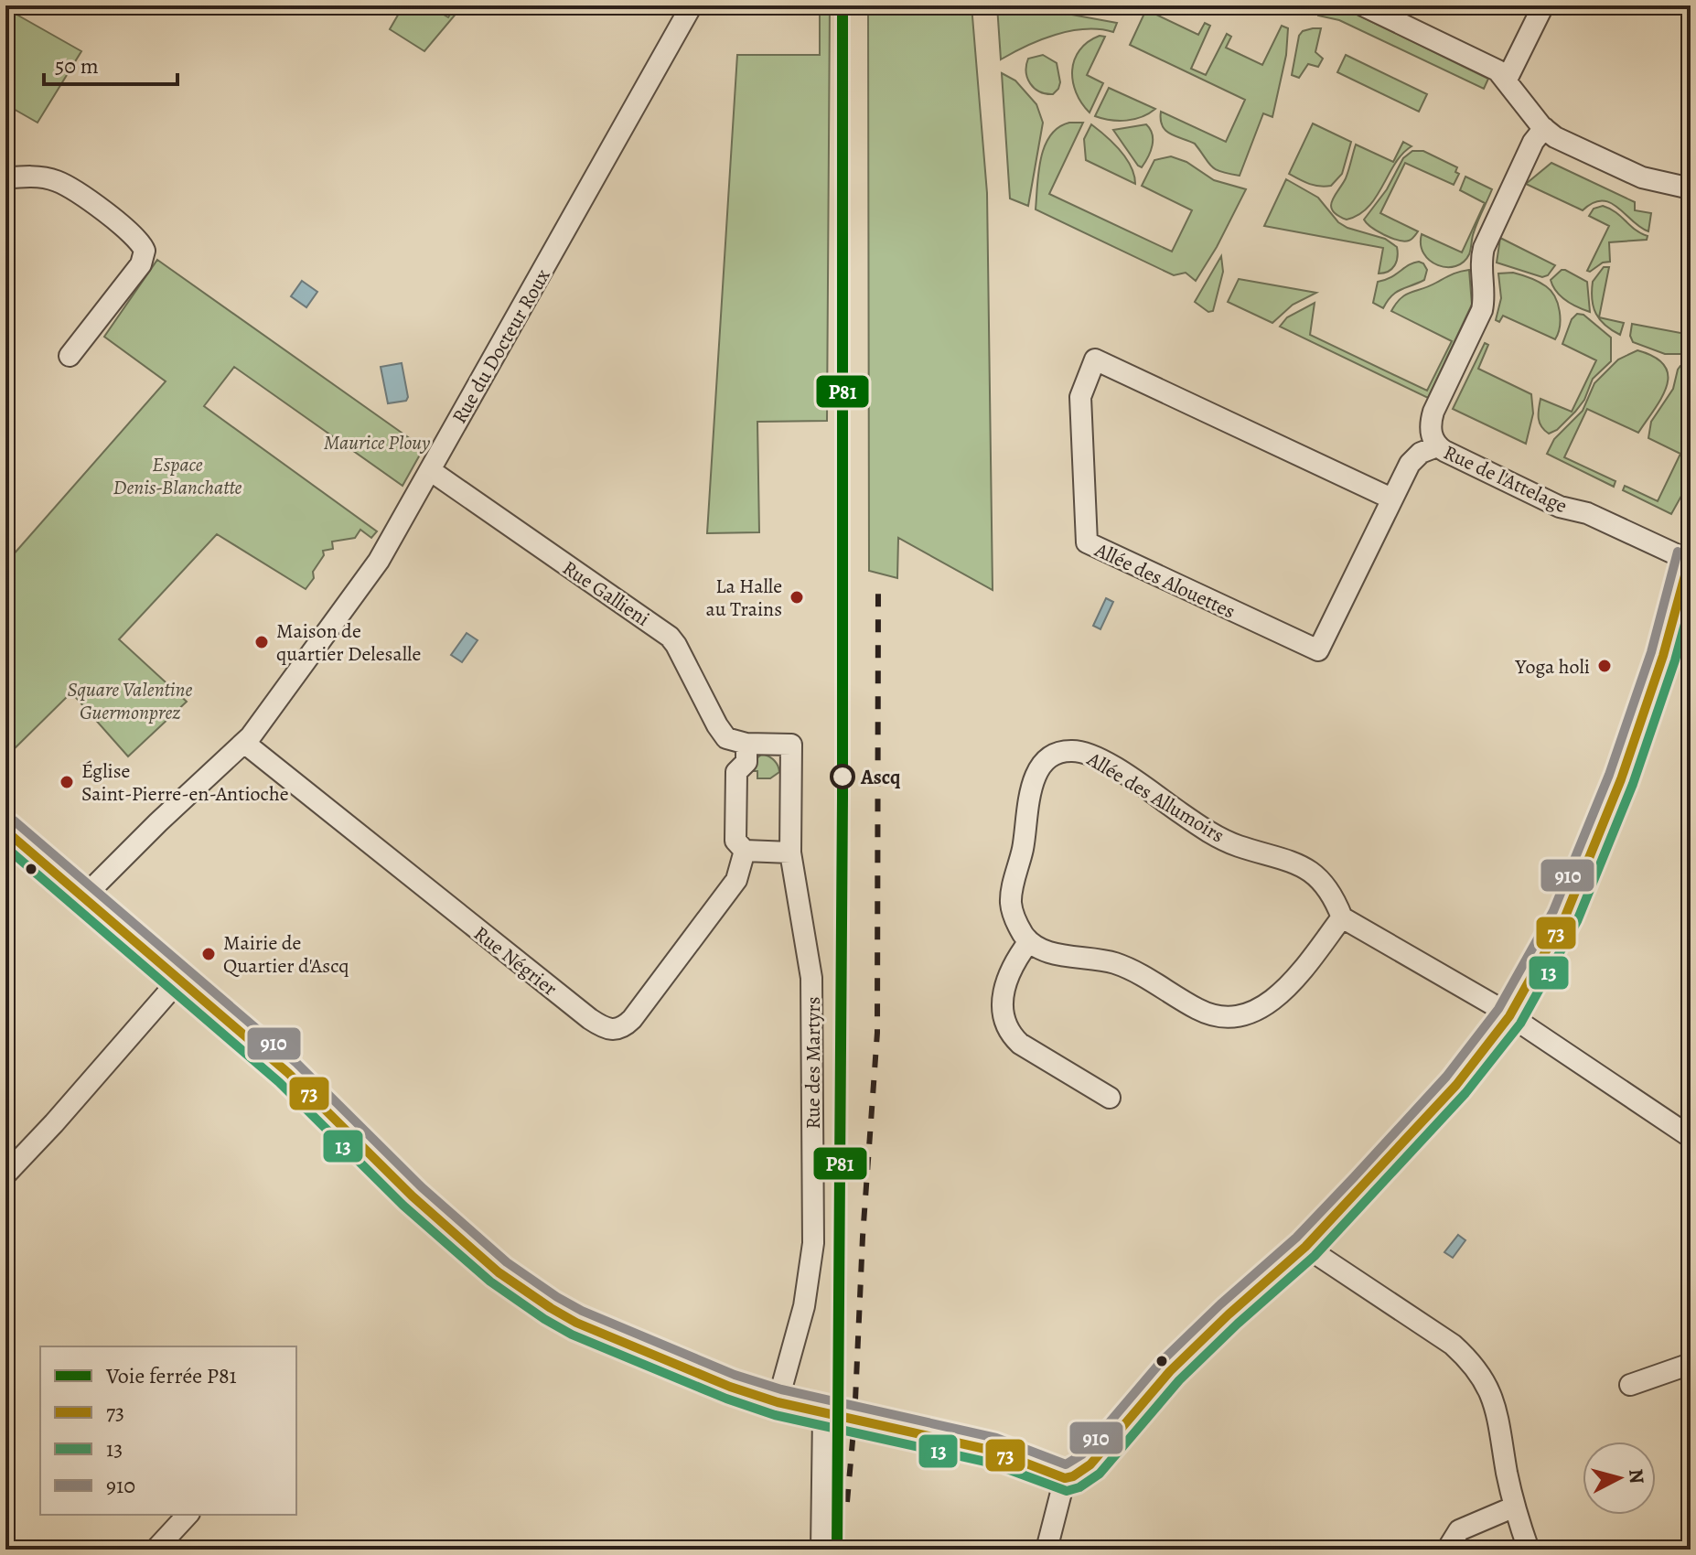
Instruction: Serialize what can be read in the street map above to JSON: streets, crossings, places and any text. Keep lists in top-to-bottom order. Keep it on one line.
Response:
{"streets":{"street":["Rue du Docteur Roux","Rue de l'Attelage","Allée des Alouettes","Rue Gallieni","Allée des Allumoirs","Rue Négrier","Rue des Martyrs"]},"crossings":[["Rue du Docteur Roux","Rue Gallieni"],["Rue du Docteur Roux","Rue Négrier"],["Rue de l'Attelage","Allée des Alouettes"],["Rue Gallieni","Rue des Martyrs"]],"parks":["Maurice Plouy","Espace Denis-Blanchatte","Square Valentine Guermonprez"],"places":["La Halle au Trains","Maison de quartier Delesalle","Yoga holi","Ascq","Église Saint-Pierre-en-Antioche","Mairie de Quartier d'Ascq"],"lines":["rail line P81","transit line 910","transit line 73","transit line 13"],"legend":["Voie ferrée P81","73","13","910"],"scale_bar":"50 m","north":"right"}
